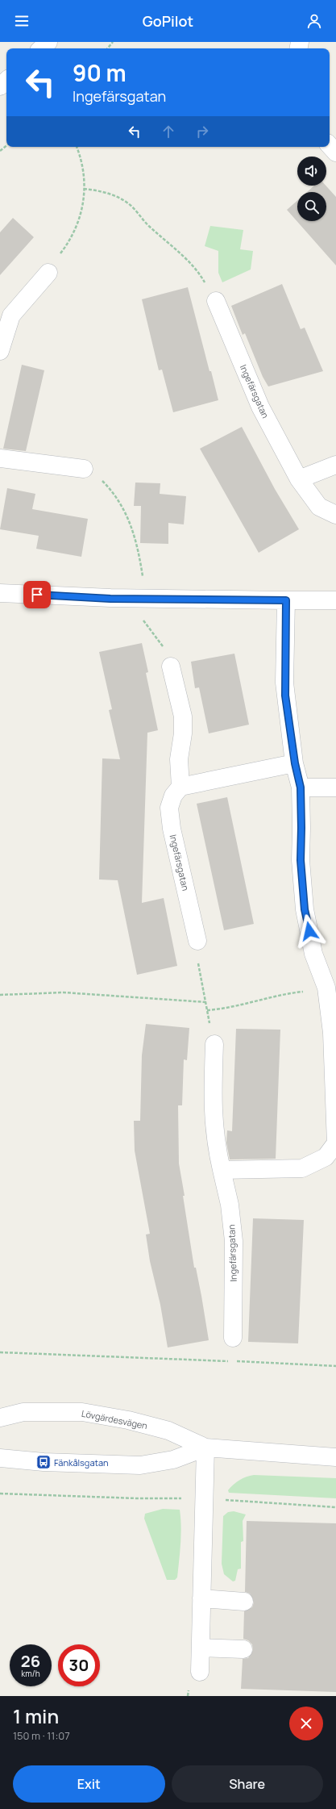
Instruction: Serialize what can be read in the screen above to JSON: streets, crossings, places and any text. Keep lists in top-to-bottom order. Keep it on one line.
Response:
{"streets":{"street":["Ingefärsgatan","Lövgärdesvägen"]},"places":{"bus stop":["Fänkålsgatan"]},"page":{"header":"GoPilot","turn":["90 m","Ingefärsgatan"],"speed":"26 km/h","limit":"30","heading":["1 min","150 m · 11:07"],"buttons":["Exit","Share"]}}
